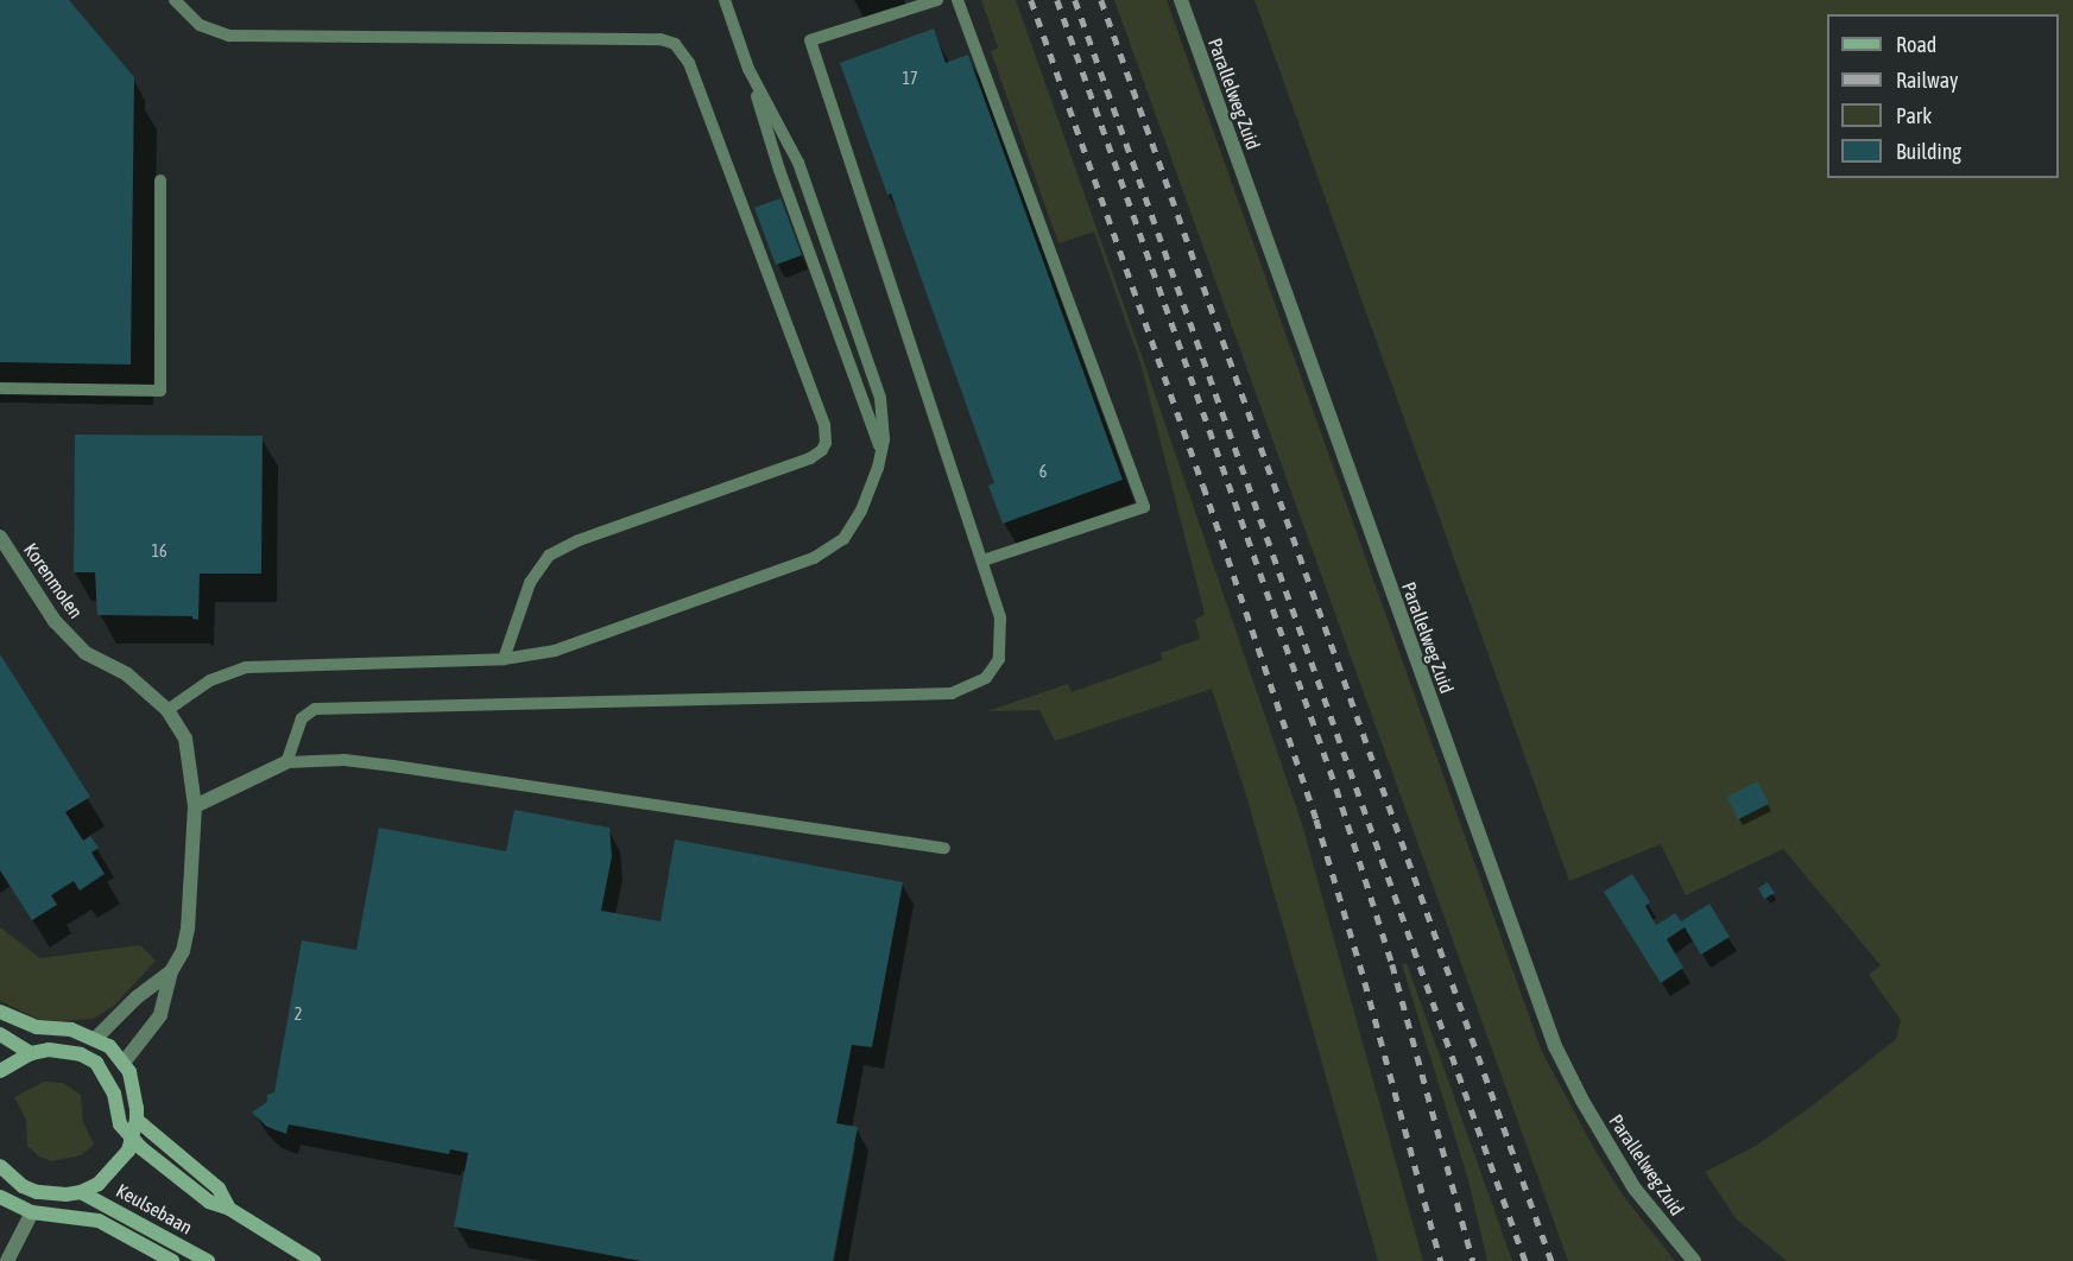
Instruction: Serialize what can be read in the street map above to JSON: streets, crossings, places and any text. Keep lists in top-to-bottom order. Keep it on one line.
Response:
{"streets":{"main road":["Keulsebaan"],"street":["Parallelweg Zuid","Korenmolen"]},"house_numbers":["17","6","16","2"],"legend":["Road","Railway","Park","Building"]}
